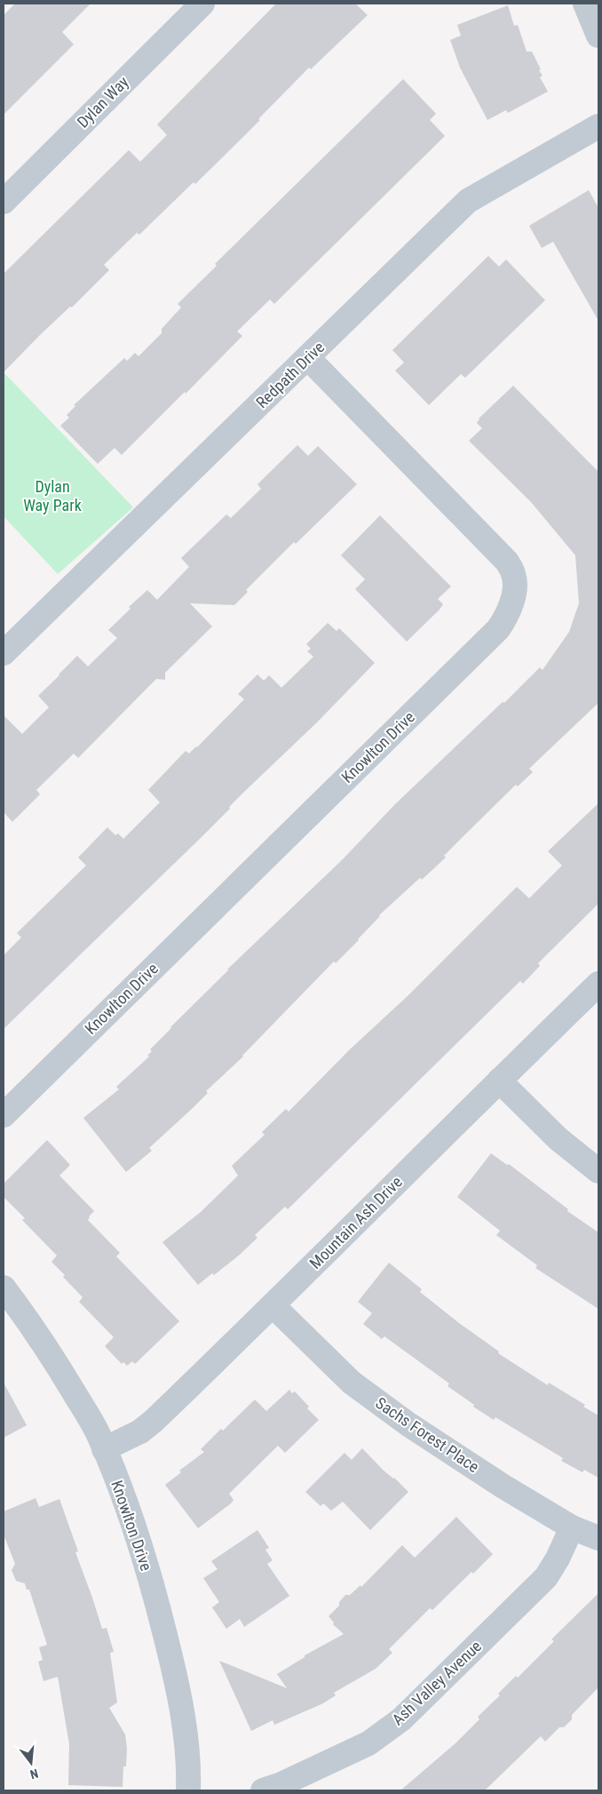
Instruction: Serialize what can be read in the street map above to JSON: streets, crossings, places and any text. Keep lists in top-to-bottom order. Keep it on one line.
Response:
{"streets":{"street":["Dylan Way","Redpath Drive","Knowlton Drive","Mountain Ash Drive","Sachs Forest Place","Ash Valley Avenue"]},"crossings":[["Redpath Drive","Knowlton Drive"],["Knowlton Drive","Mountain Ash Drive"],["Mountain Ash Drive","Sachs Forest Place"],["Sachs Forest Place","Ash Valley Avenue"]],"parks":["Dylan Way Park"],"north":"bottom"}
